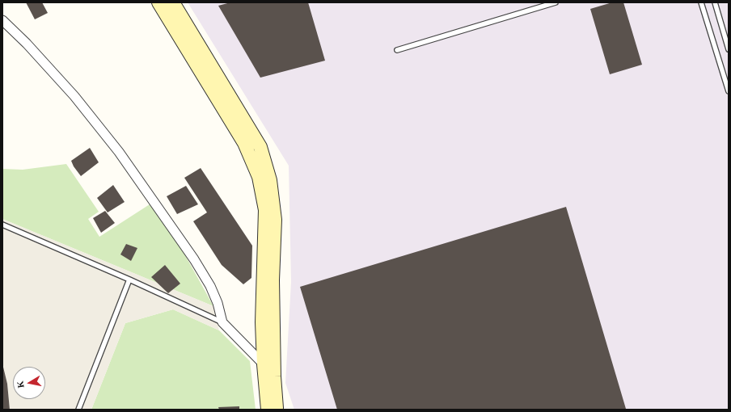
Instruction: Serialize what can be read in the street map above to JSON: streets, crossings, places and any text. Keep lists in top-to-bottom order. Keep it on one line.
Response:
{"north":"left"}
